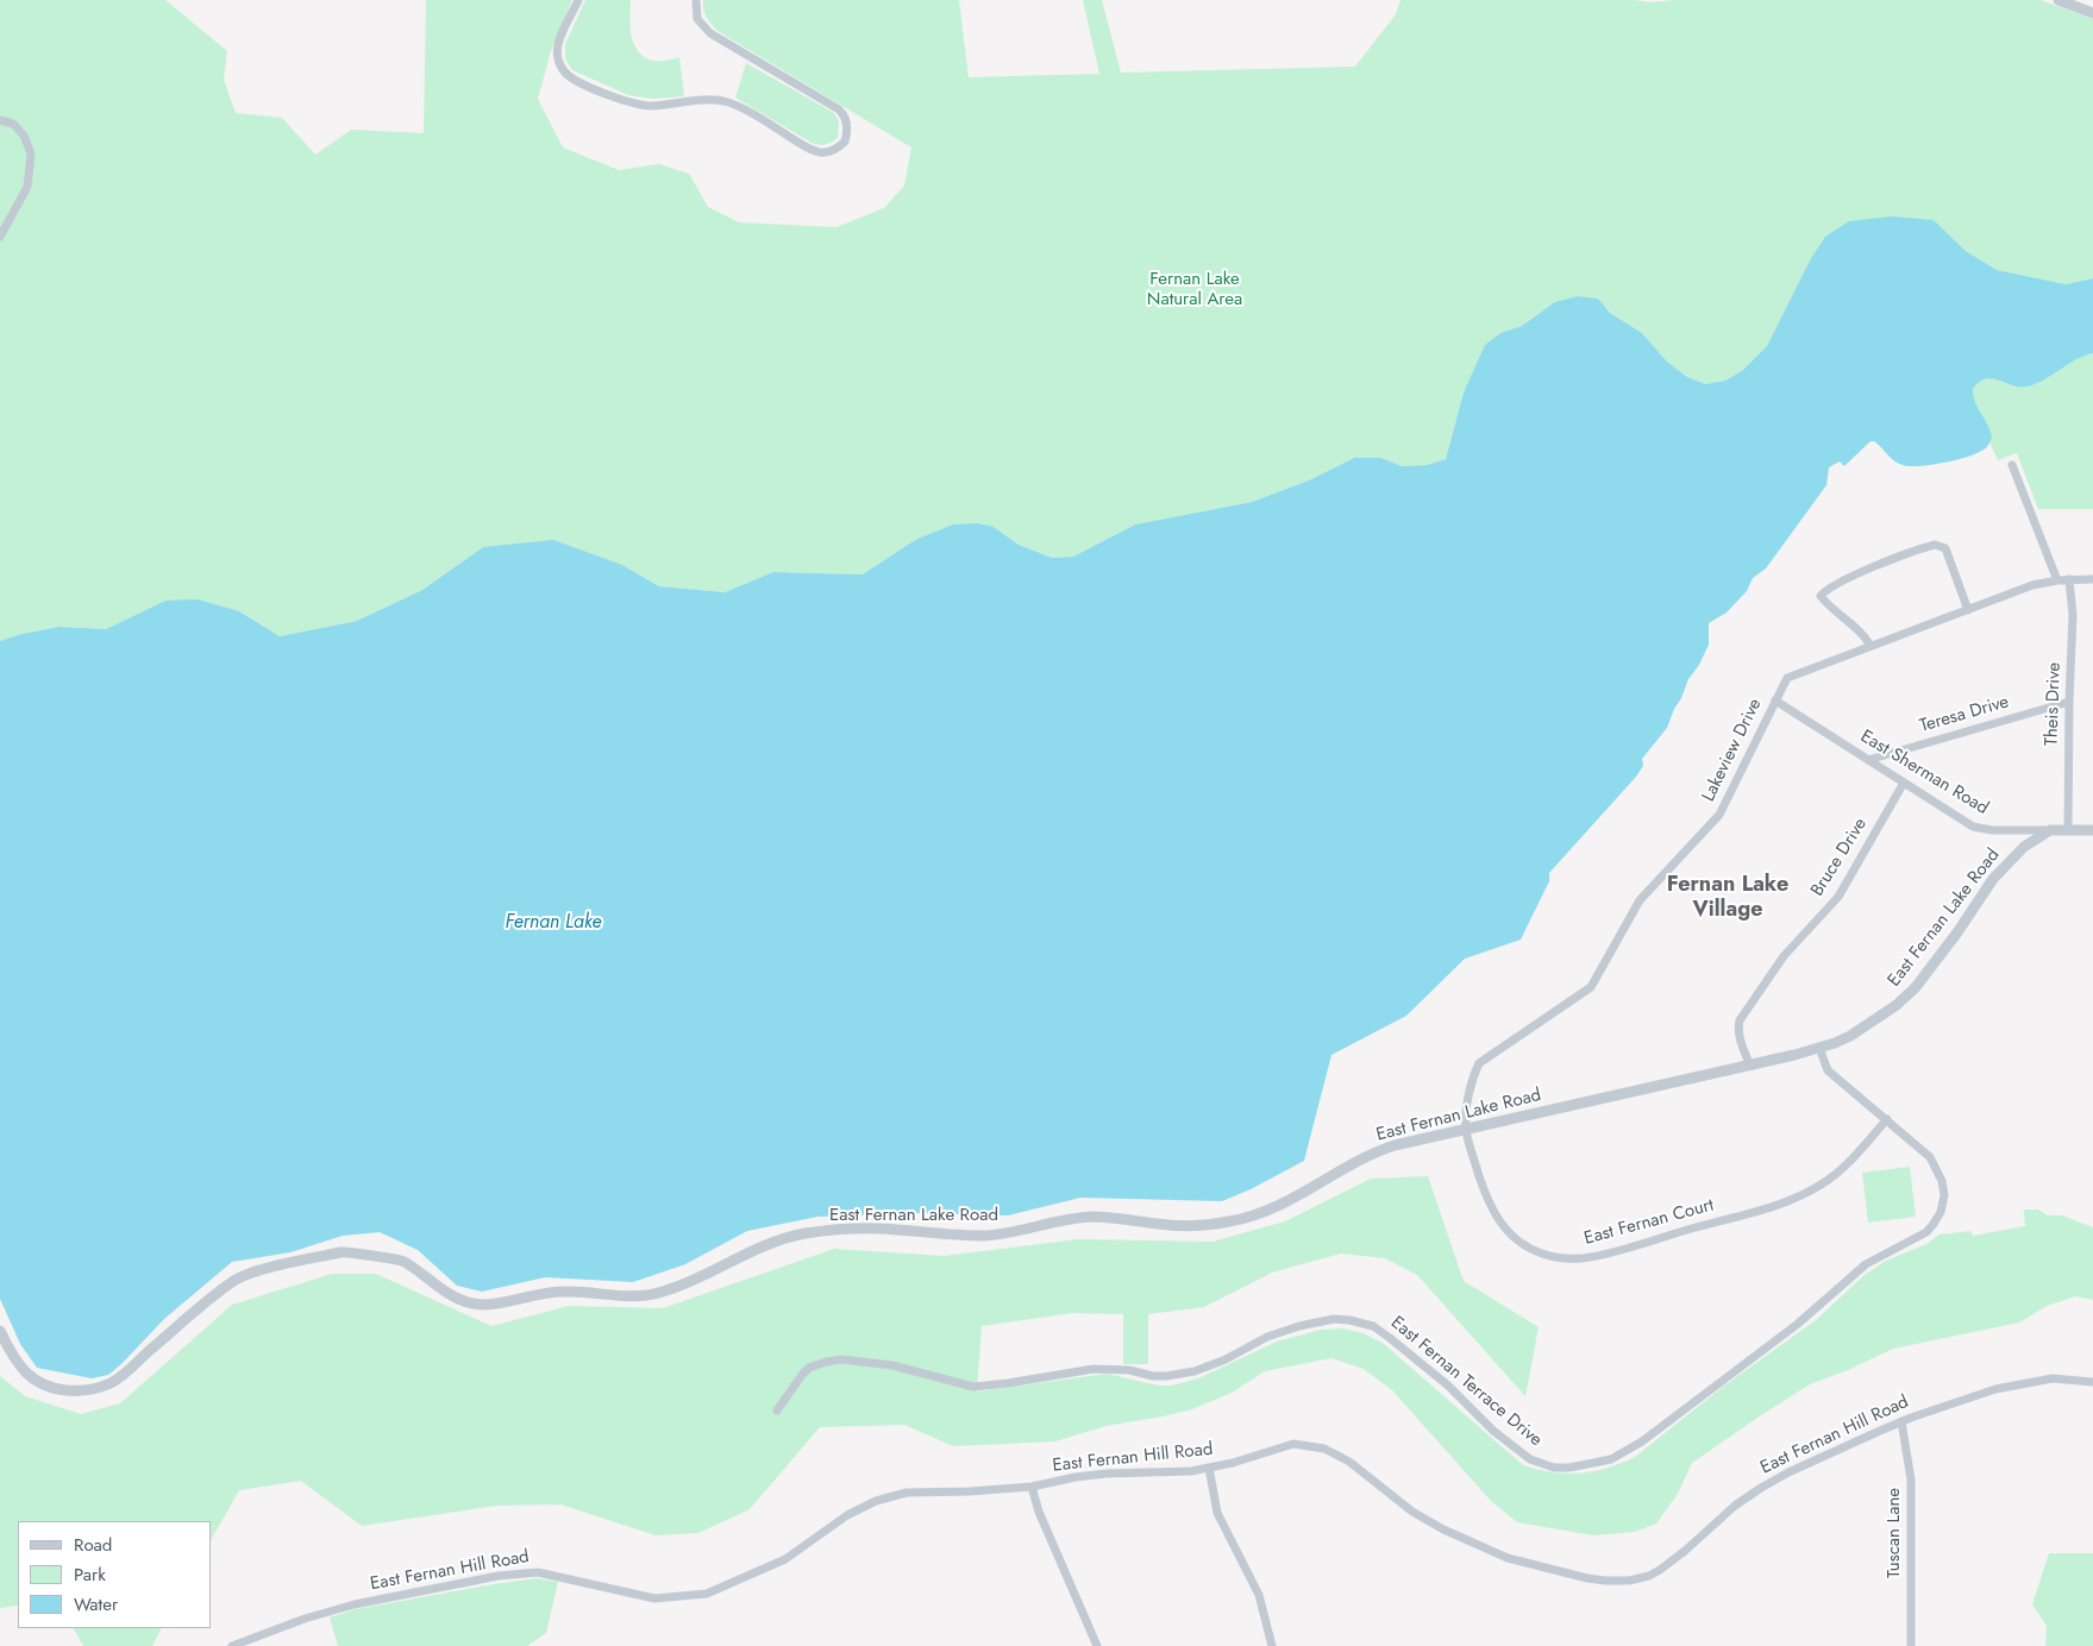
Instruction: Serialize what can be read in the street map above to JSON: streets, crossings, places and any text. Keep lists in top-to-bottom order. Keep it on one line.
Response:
{"streets":{"street":["Theis Drive","Teresa Drive","Lakeview Drive","East Sherman Road","Bruce Drive","East Fernan Lake Road","East Fernan Court","East Fernan Terrace Drive","East Fernan Hill Road","Tuscan Lane"]},"crossings":[["Theis Drive","Teresa Drive"],["Theis Drive","Lakeview Drive"],["Theis Drive","East Sherman Road"],["Teresa Drive","East Sherman Road"],["Lakeview Drive","East Sherman Road"],["Lakeview Drive","East Fernan Lake Road"],["Lakeview Drive","East Fernan Court"],["East Sherman Road","Bruce Drive"],["East Sherman Road","East Fernan Lake Road"],["Bruce Drive","East Fernan Lake Road"],["East Fernan Lake Road","East Fernan Court"],["East Fernan Lake Road","East Fernan Terrace Drive"],["East Fernan Court","East Fernan Terrace Drive"],["East Fernan Hill Road","Tuscan Lane"]],"districts":["Fernan Lake Village"],"water":["Fernan Lake"],"parks":["Fernan Lake Natural Area"],"legend":["Road","Park","Water"]}
